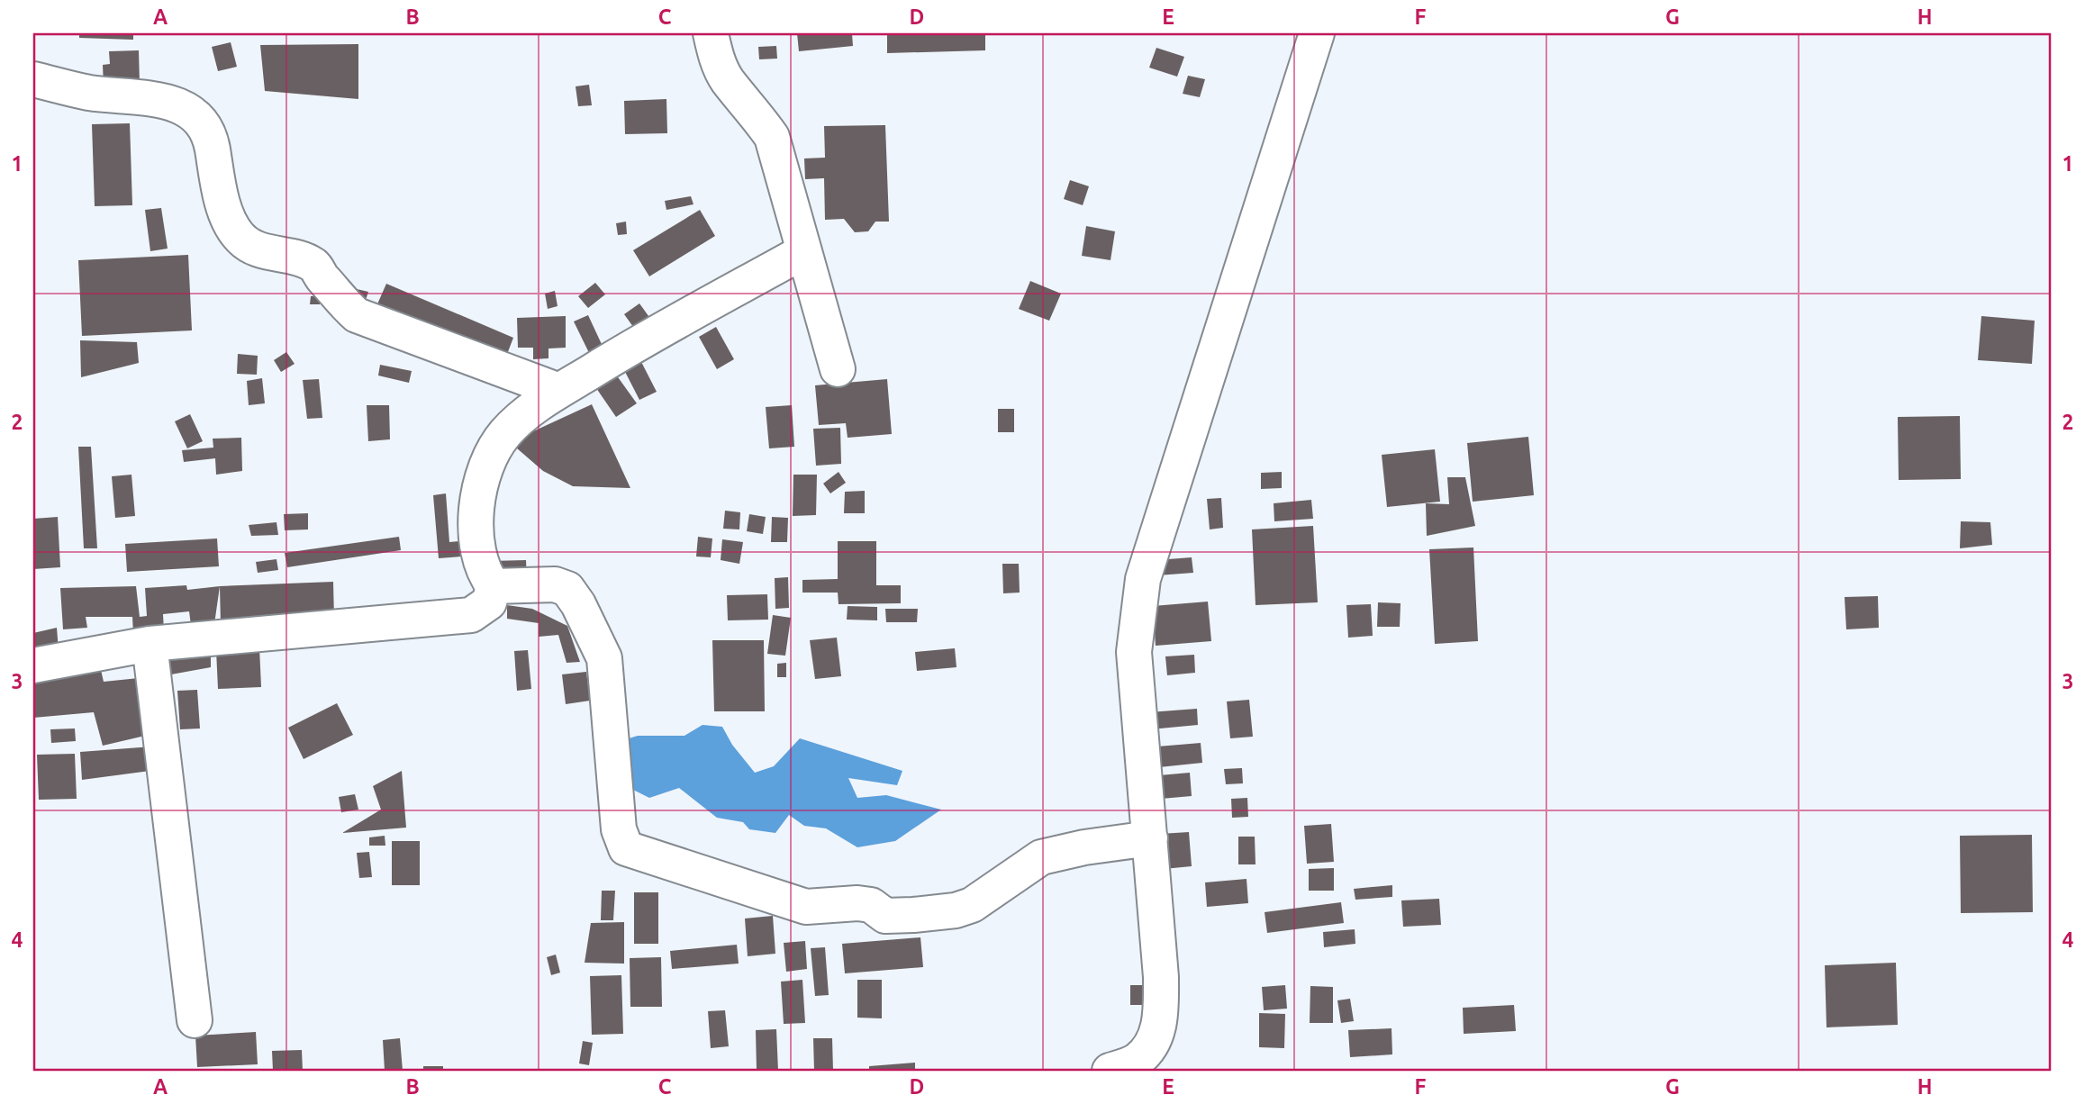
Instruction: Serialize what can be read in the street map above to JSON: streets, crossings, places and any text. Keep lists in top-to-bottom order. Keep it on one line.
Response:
{"grid":{"columns":["A","B","C","D","E","F","G","H"],"rows":["1","2","3","4"]}}
